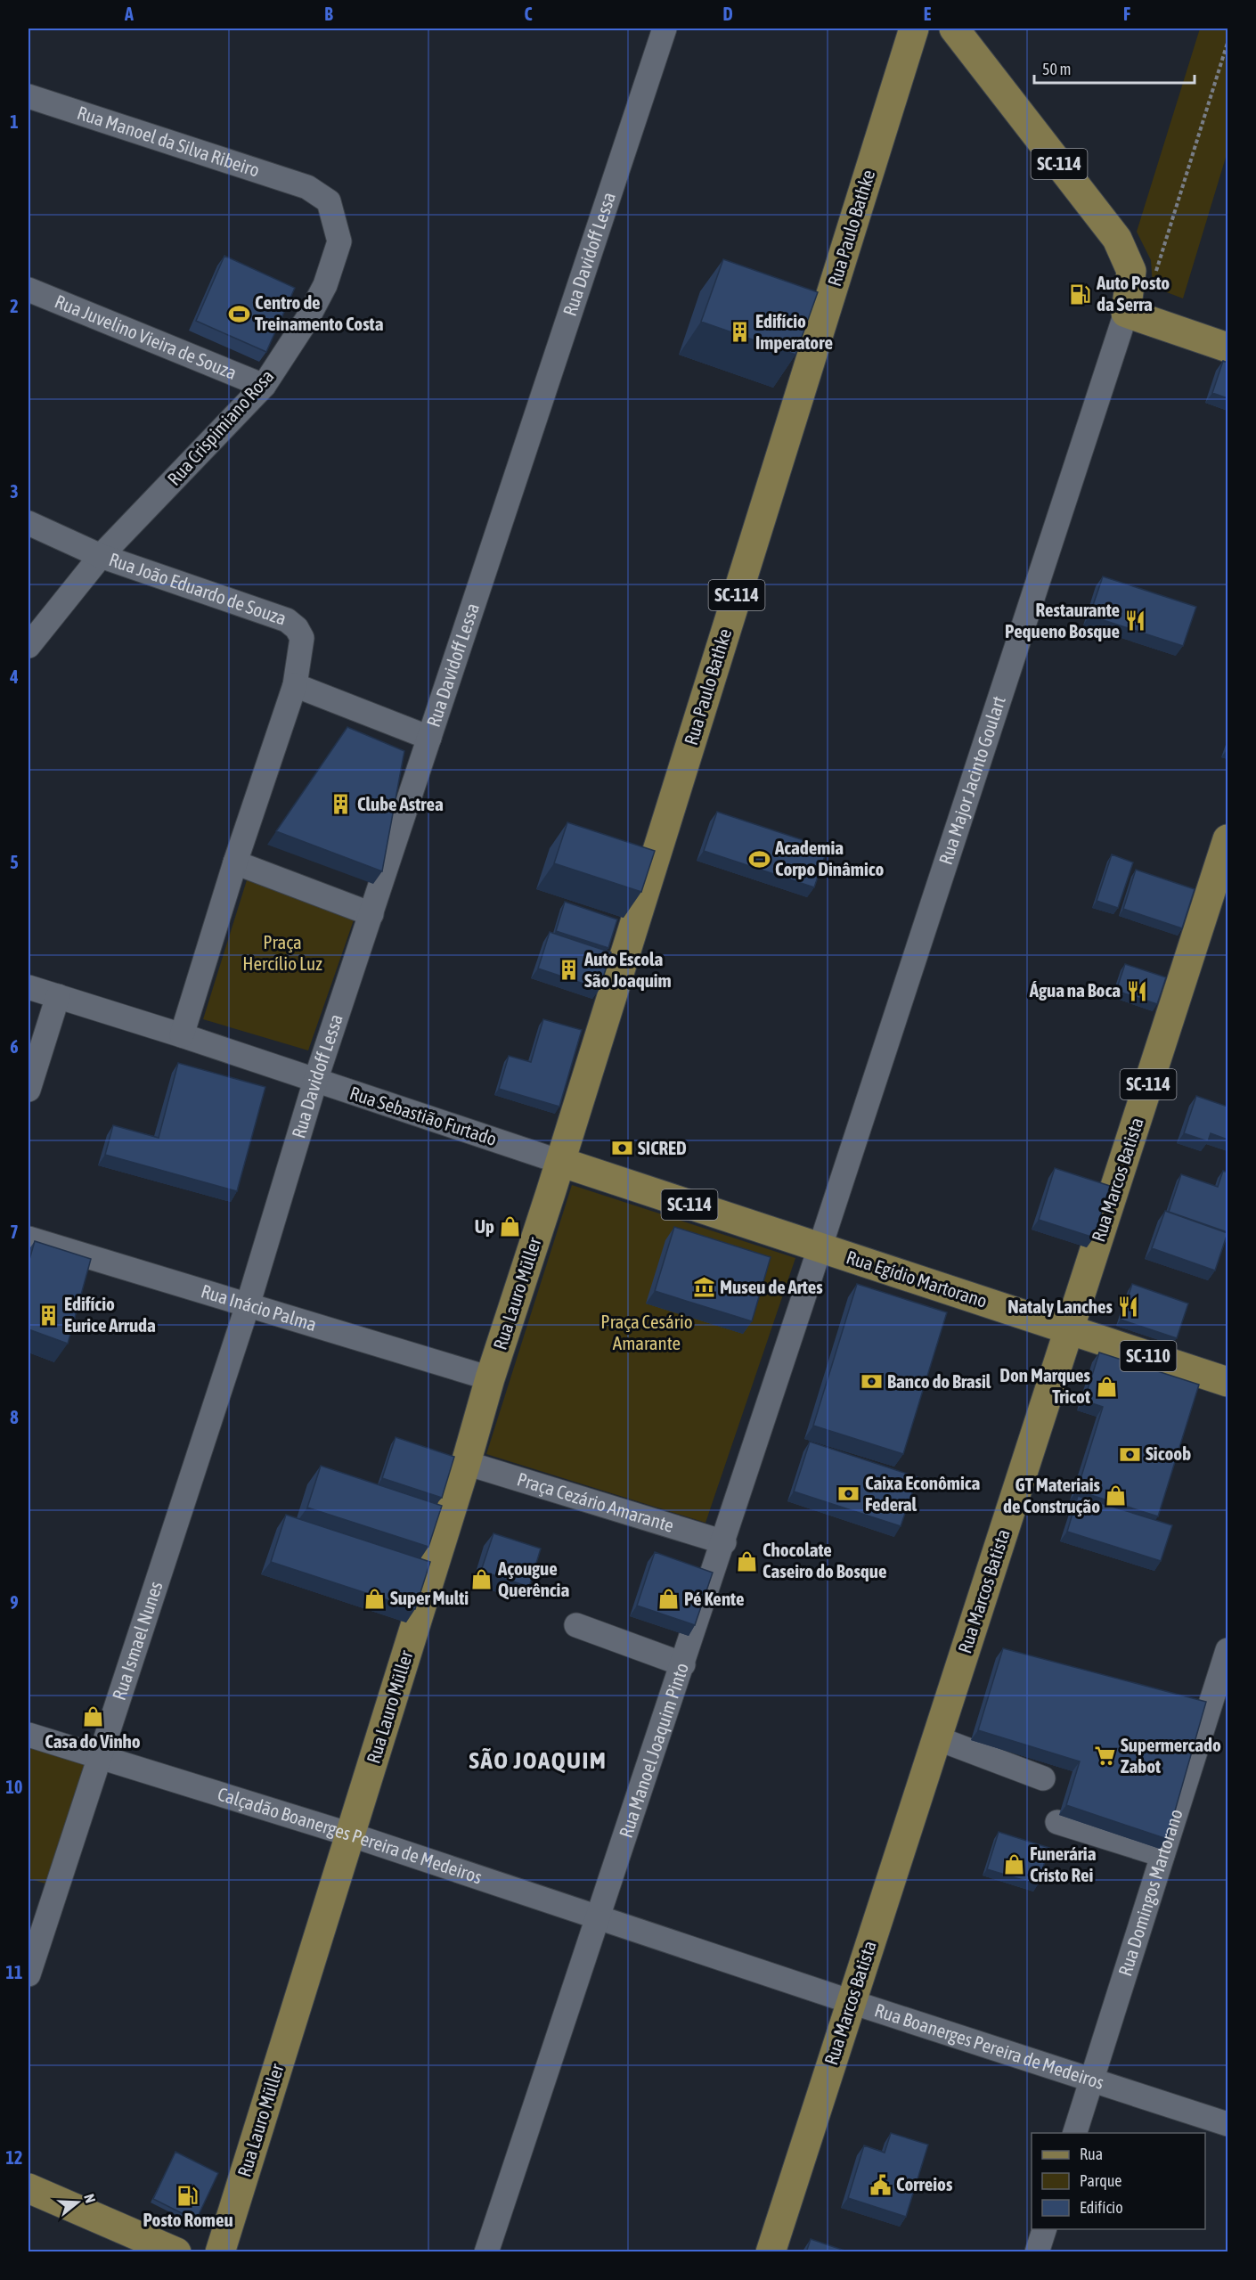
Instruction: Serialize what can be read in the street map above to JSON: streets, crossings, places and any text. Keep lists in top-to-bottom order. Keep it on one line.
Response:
{"streets":{"main road":["SC-114","Rua Paulo Bathke","Rua Sebastião Furtado","Rua Marcos Batista","Rua Egídio Martorano","Rua Lauro Müller","SC-110"],"street":["Rua Manoel da Silva Ribeiro","Rua Davidoff Lessa","Rua Juvelino Vieira de Souza","Rua Crispimiano Rosa","Rua João Eduardo de Souza","Rua Major Jacinto Goulart","Rua Inácio Palma","Praça Cezário Amarante","Rua Ismael Nunes","Rua Manoel Joaquim Pinto","Calçadão Boanerges Pereira de Medeiros","Rua Domingos Martorano","Rua Boanerges Pereira de Medeiros"]},"crossings":[["Rua Manoel da Silva Ribeiro","Rua Crispimiano Rosa"],["SC-114","Rua Major Jacinto Goulart"],["Rua Paulo Bathke","Rua Sebastião Furtado"],["Rua Paulo Bathke","Rua Lauro Müller"],["Rua Davidoff Lessa","Rua Sebastião Furtado"],["Rua Davidoff Lessa","Rua Inácio Palma"],["Rua Davidoff Lessa","Rua Ismael Nunes"],["Rua Juvelino Vieira de Souza","Rua Crispimiano Rosa"],["Rua Crispimiano Rosa","Rua João Eduardo de Souza"],["Rua Major Jacinto Goulart","Rua Sebastião Furtado"],["Rua Major Jacinto Goulart","Rua Egídio Martorano"],["Rua Major Jacinto Goulart","Rua Manoel Joaquim Pinto"],["Rua Sebastião Furtado","Rua Egídio Martorano"],["Rua Sebastião Furtado","Rua Lauro Müller"],["Rua Sebastião Furtado","Rua Manoel Joaquim Pinto"],["Rua Marcos Batista","Rua Egídio Martorano"],["Rua Marcos Batista","Rua Boanerges Pereira de Medeiros"],["Rua Egídio Martorano","Rua Manoel Joaquim Pinto"],["Rua Lauro Müller","Rua Inácio Palma"],["Rua Lauro Müller","Praça Cezário Amarante"],["Rua Lauro Müller","Calçadão Boanerges Pereira de Medeiros"],["Rua Inácio Palma","Rua Ismael Nunes"],["Praça Cezário Amarante","Rua Manoel Joaquim Pinto"],["Rua Ismael Nunes","Calçadão Boanerges Pereira de Medeiros"],["Rua Manoel Joaquim Pinto","Calçadão Boanerges Pereira de Medeiros"],["Rua Manoel Joaquim Pinto","Rua Boanerges Pereira de Medeiros"],["Calçadão Boanerges Pereira de Medeiros","Rua Boanerges Pereira de Medeiros"],["Rua Domingos Martorano","Rua Boanerges Pereira de Medeiros"]],"districts":["SÃO JOAQUIM"],"parks":["Praça Hercílio Luz","Praça Cesário Amarante"],"places":{"fuel station":["Auto Posto da Serra","Posto Romeu"],"sports":["Centro de Treinamento Costa","Academia Corpo Dinâmico"],"building":["Edifício Imperatore","Clube Astrea","Auto Escola São Joaquim","Edifício Eurice Arruda"],"restaurant":["Restaurante Pequeno Bosque","Água na Boca","Nataly Lanches"],"bank":["SICRED","Banco do Brasil","Sicoob","Caixa Econômica Federal"],"shop":["Up","Don Marques Tricot","GT Materiais de Construção","Chocolate Caseiro do Bosque","Açougue Querência","Super Multi","Pé Kente","Casa do Vinho","Funerária Cristo Rei"],"museum":["Museu de Artes"],"supermarket":["Supermercado Zabot"],"public building":["Correios"]},"legend":["Rua","Parque","Edifício"],"scale_bar":"50 m","north":"right","grid":{"columns":["A","B","C","D","E","F"],"rows":["1","2","3","4","5","6","7","8","9","10","11","12"]}}
